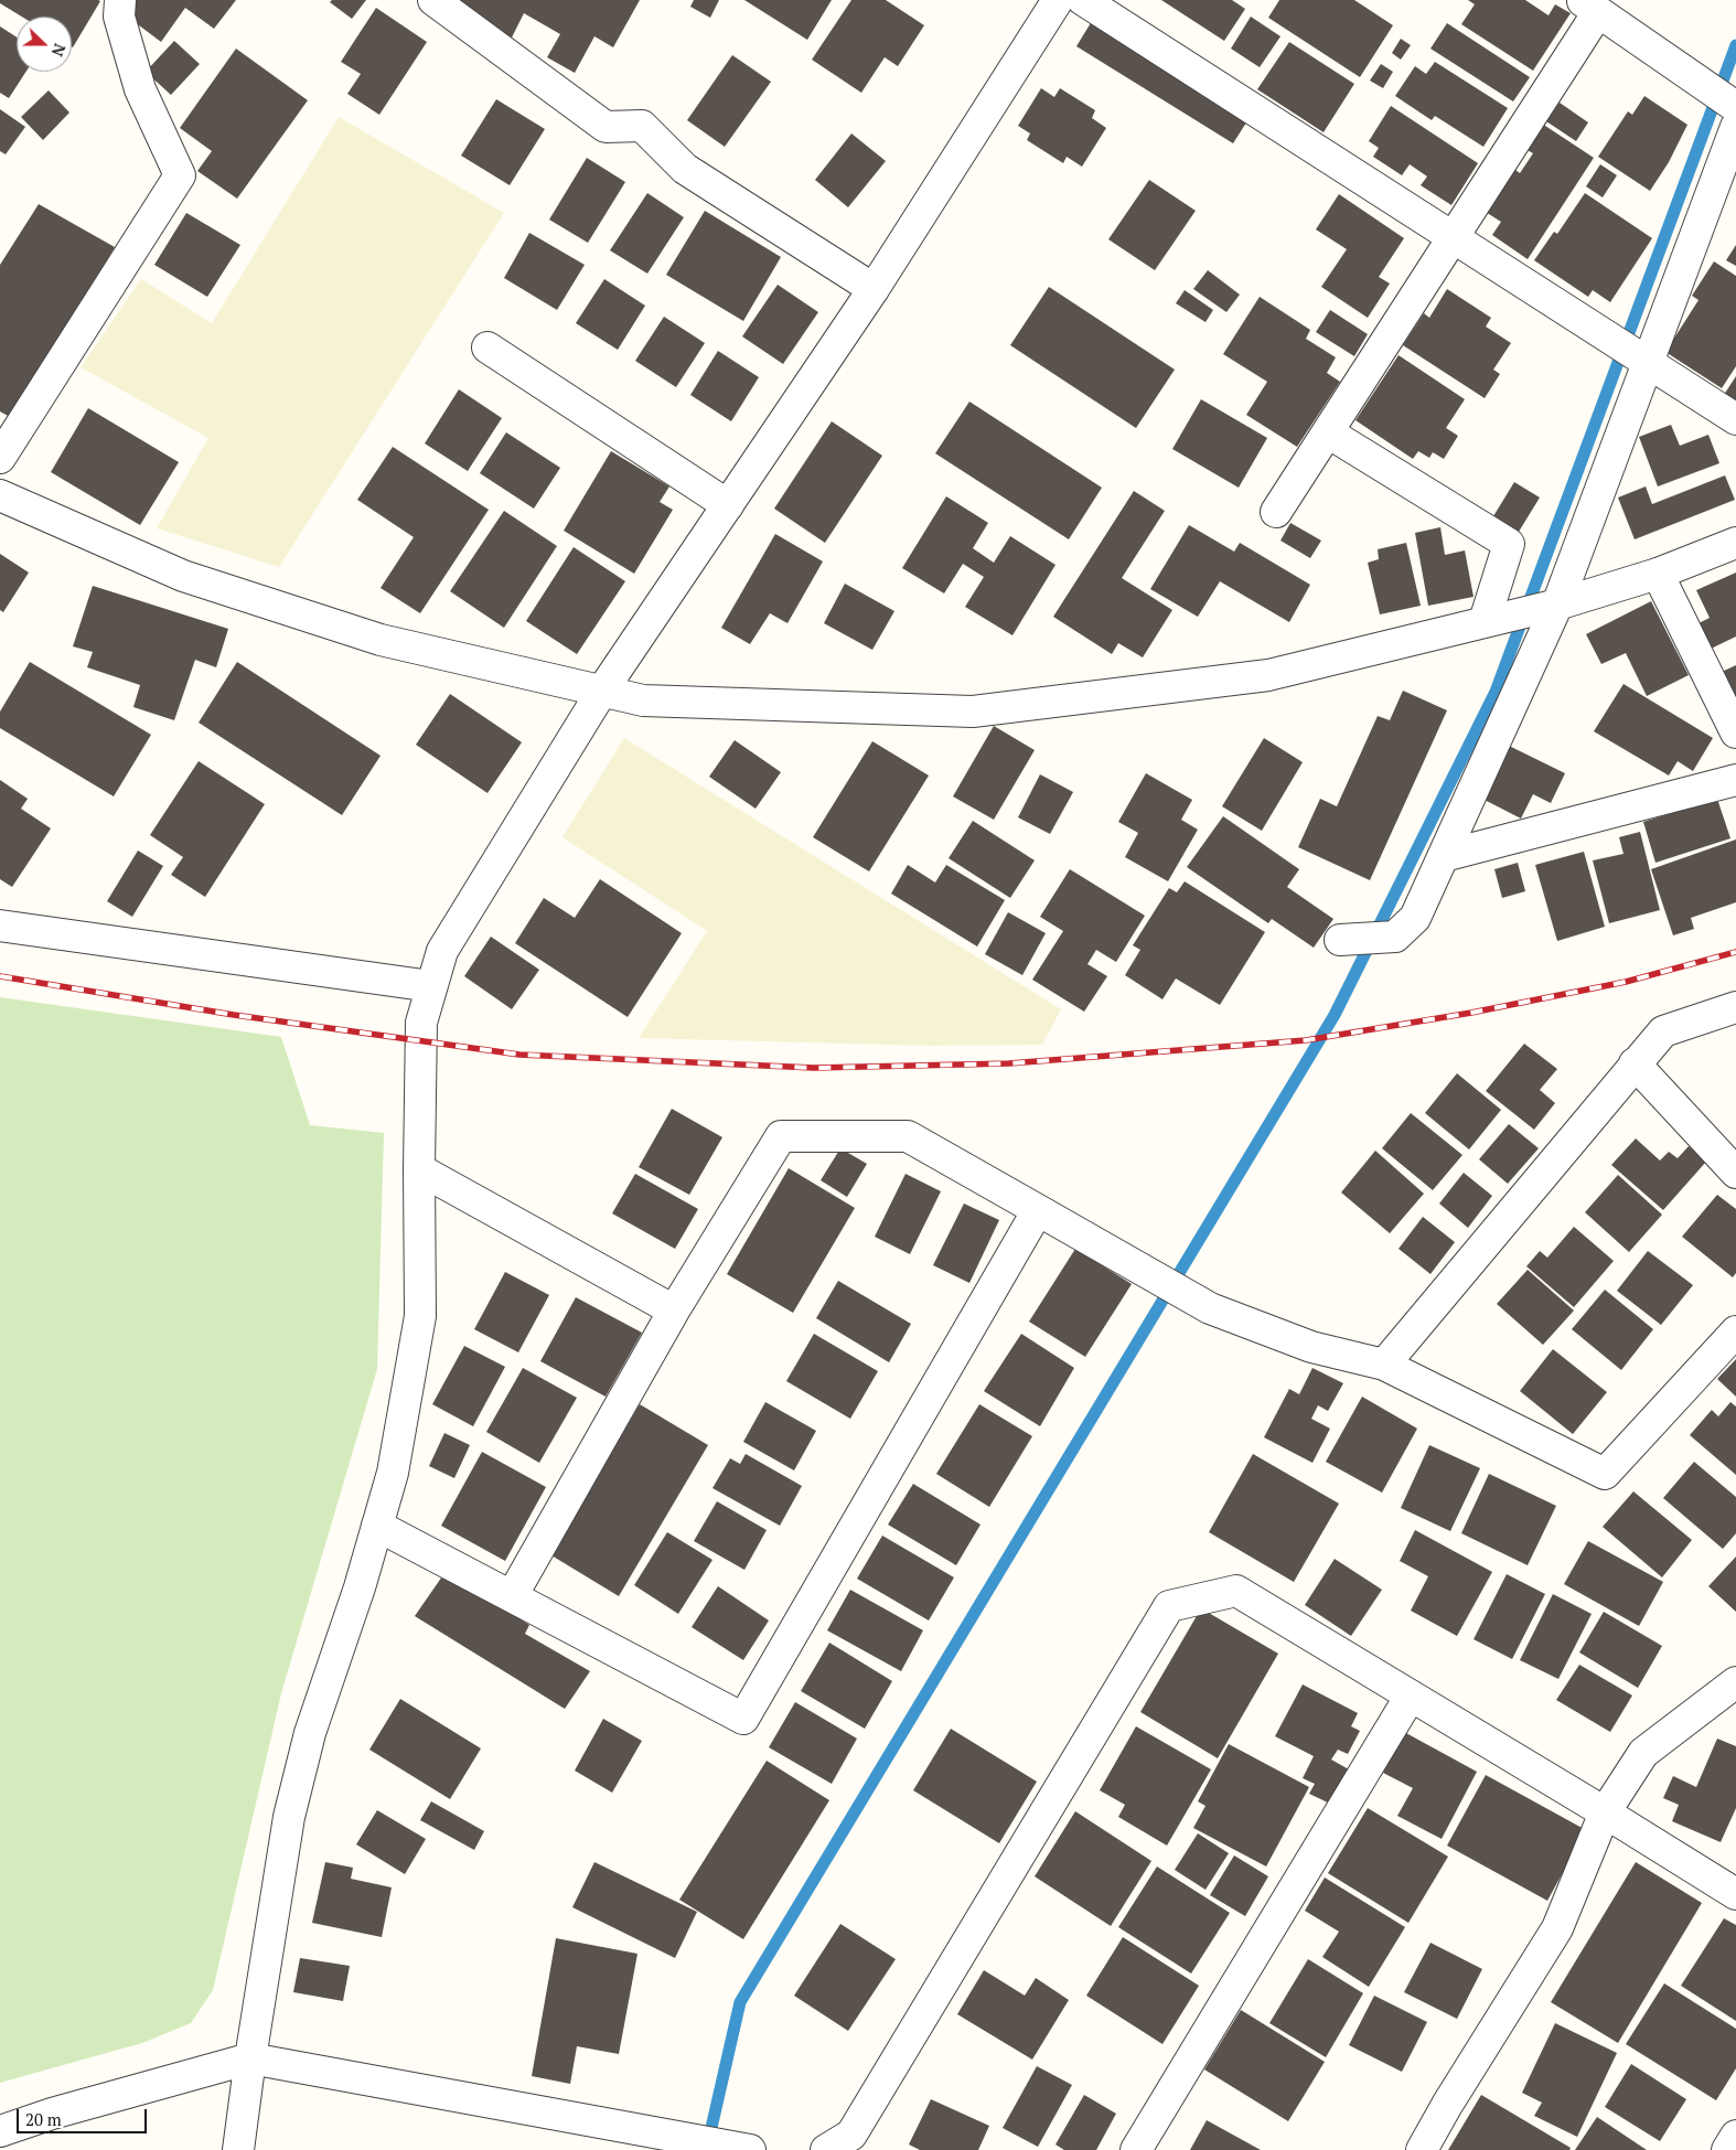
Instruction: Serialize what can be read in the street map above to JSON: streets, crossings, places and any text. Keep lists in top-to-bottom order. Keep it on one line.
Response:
{"scale_bar":"20 m","north":"right"}
